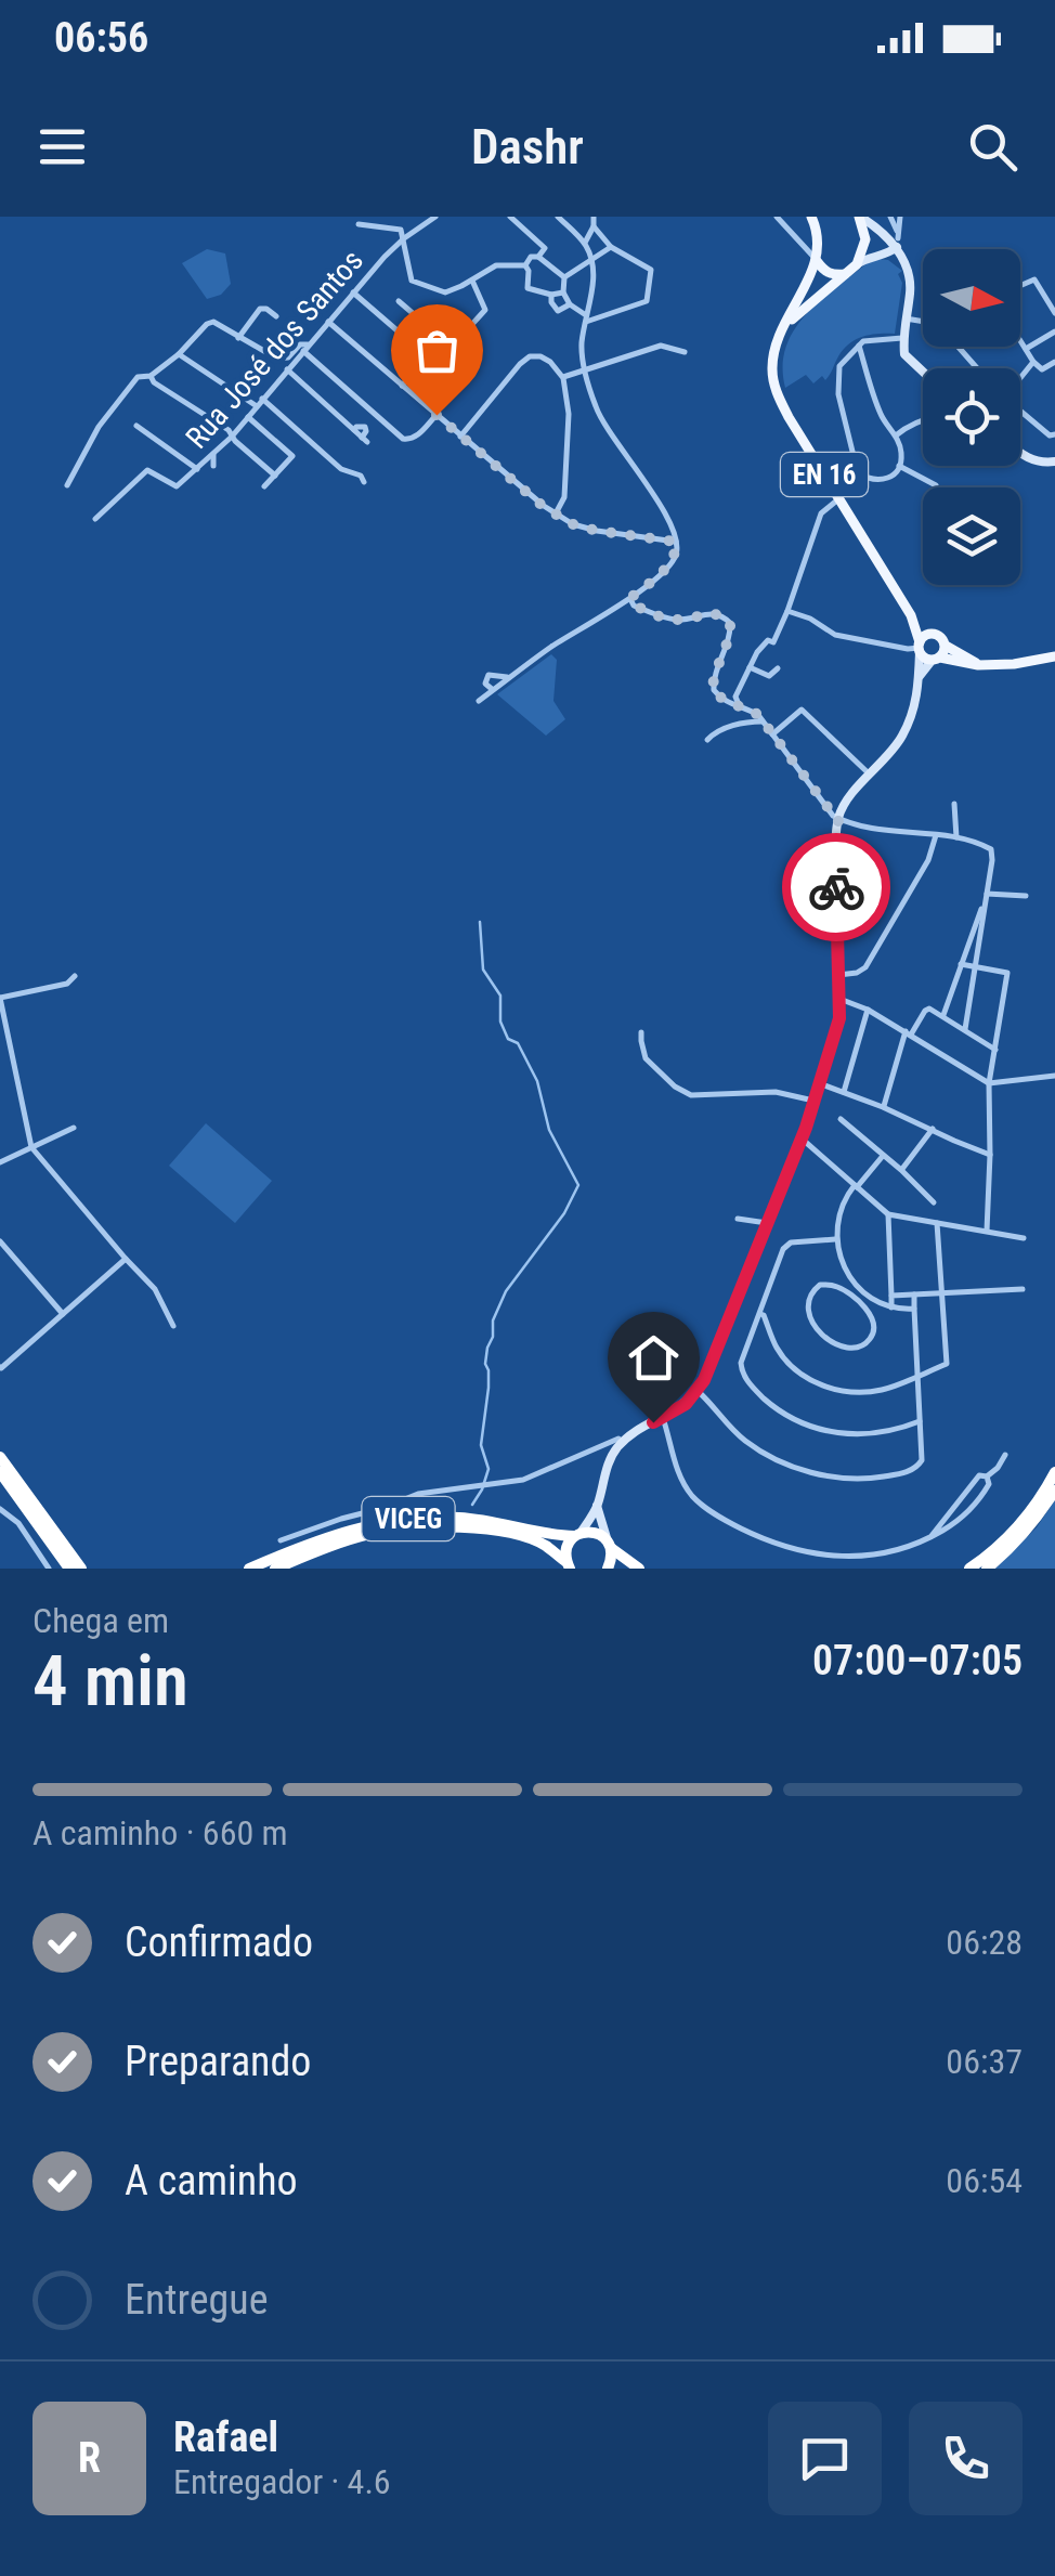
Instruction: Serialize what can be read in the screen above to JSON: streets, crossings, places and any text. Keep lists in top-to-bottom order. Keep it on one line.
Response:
{"streets":{"highway":["VICEG"],"main road":["EN 16"],"street":["Rua José dos Santos"]},"north":"right","page":{"status":"06:56","header":"Dashr","heading":["4 min","Chega em","07:00–07:05"],"panel":["Rafael","Entregador · 4.6"],"bar":"A caminho · 660 m","list":[["Confirmado","06:28"],["Preparando","06:37"],["A caminho","06:54"],"Entregue"],"round":"R"}}
